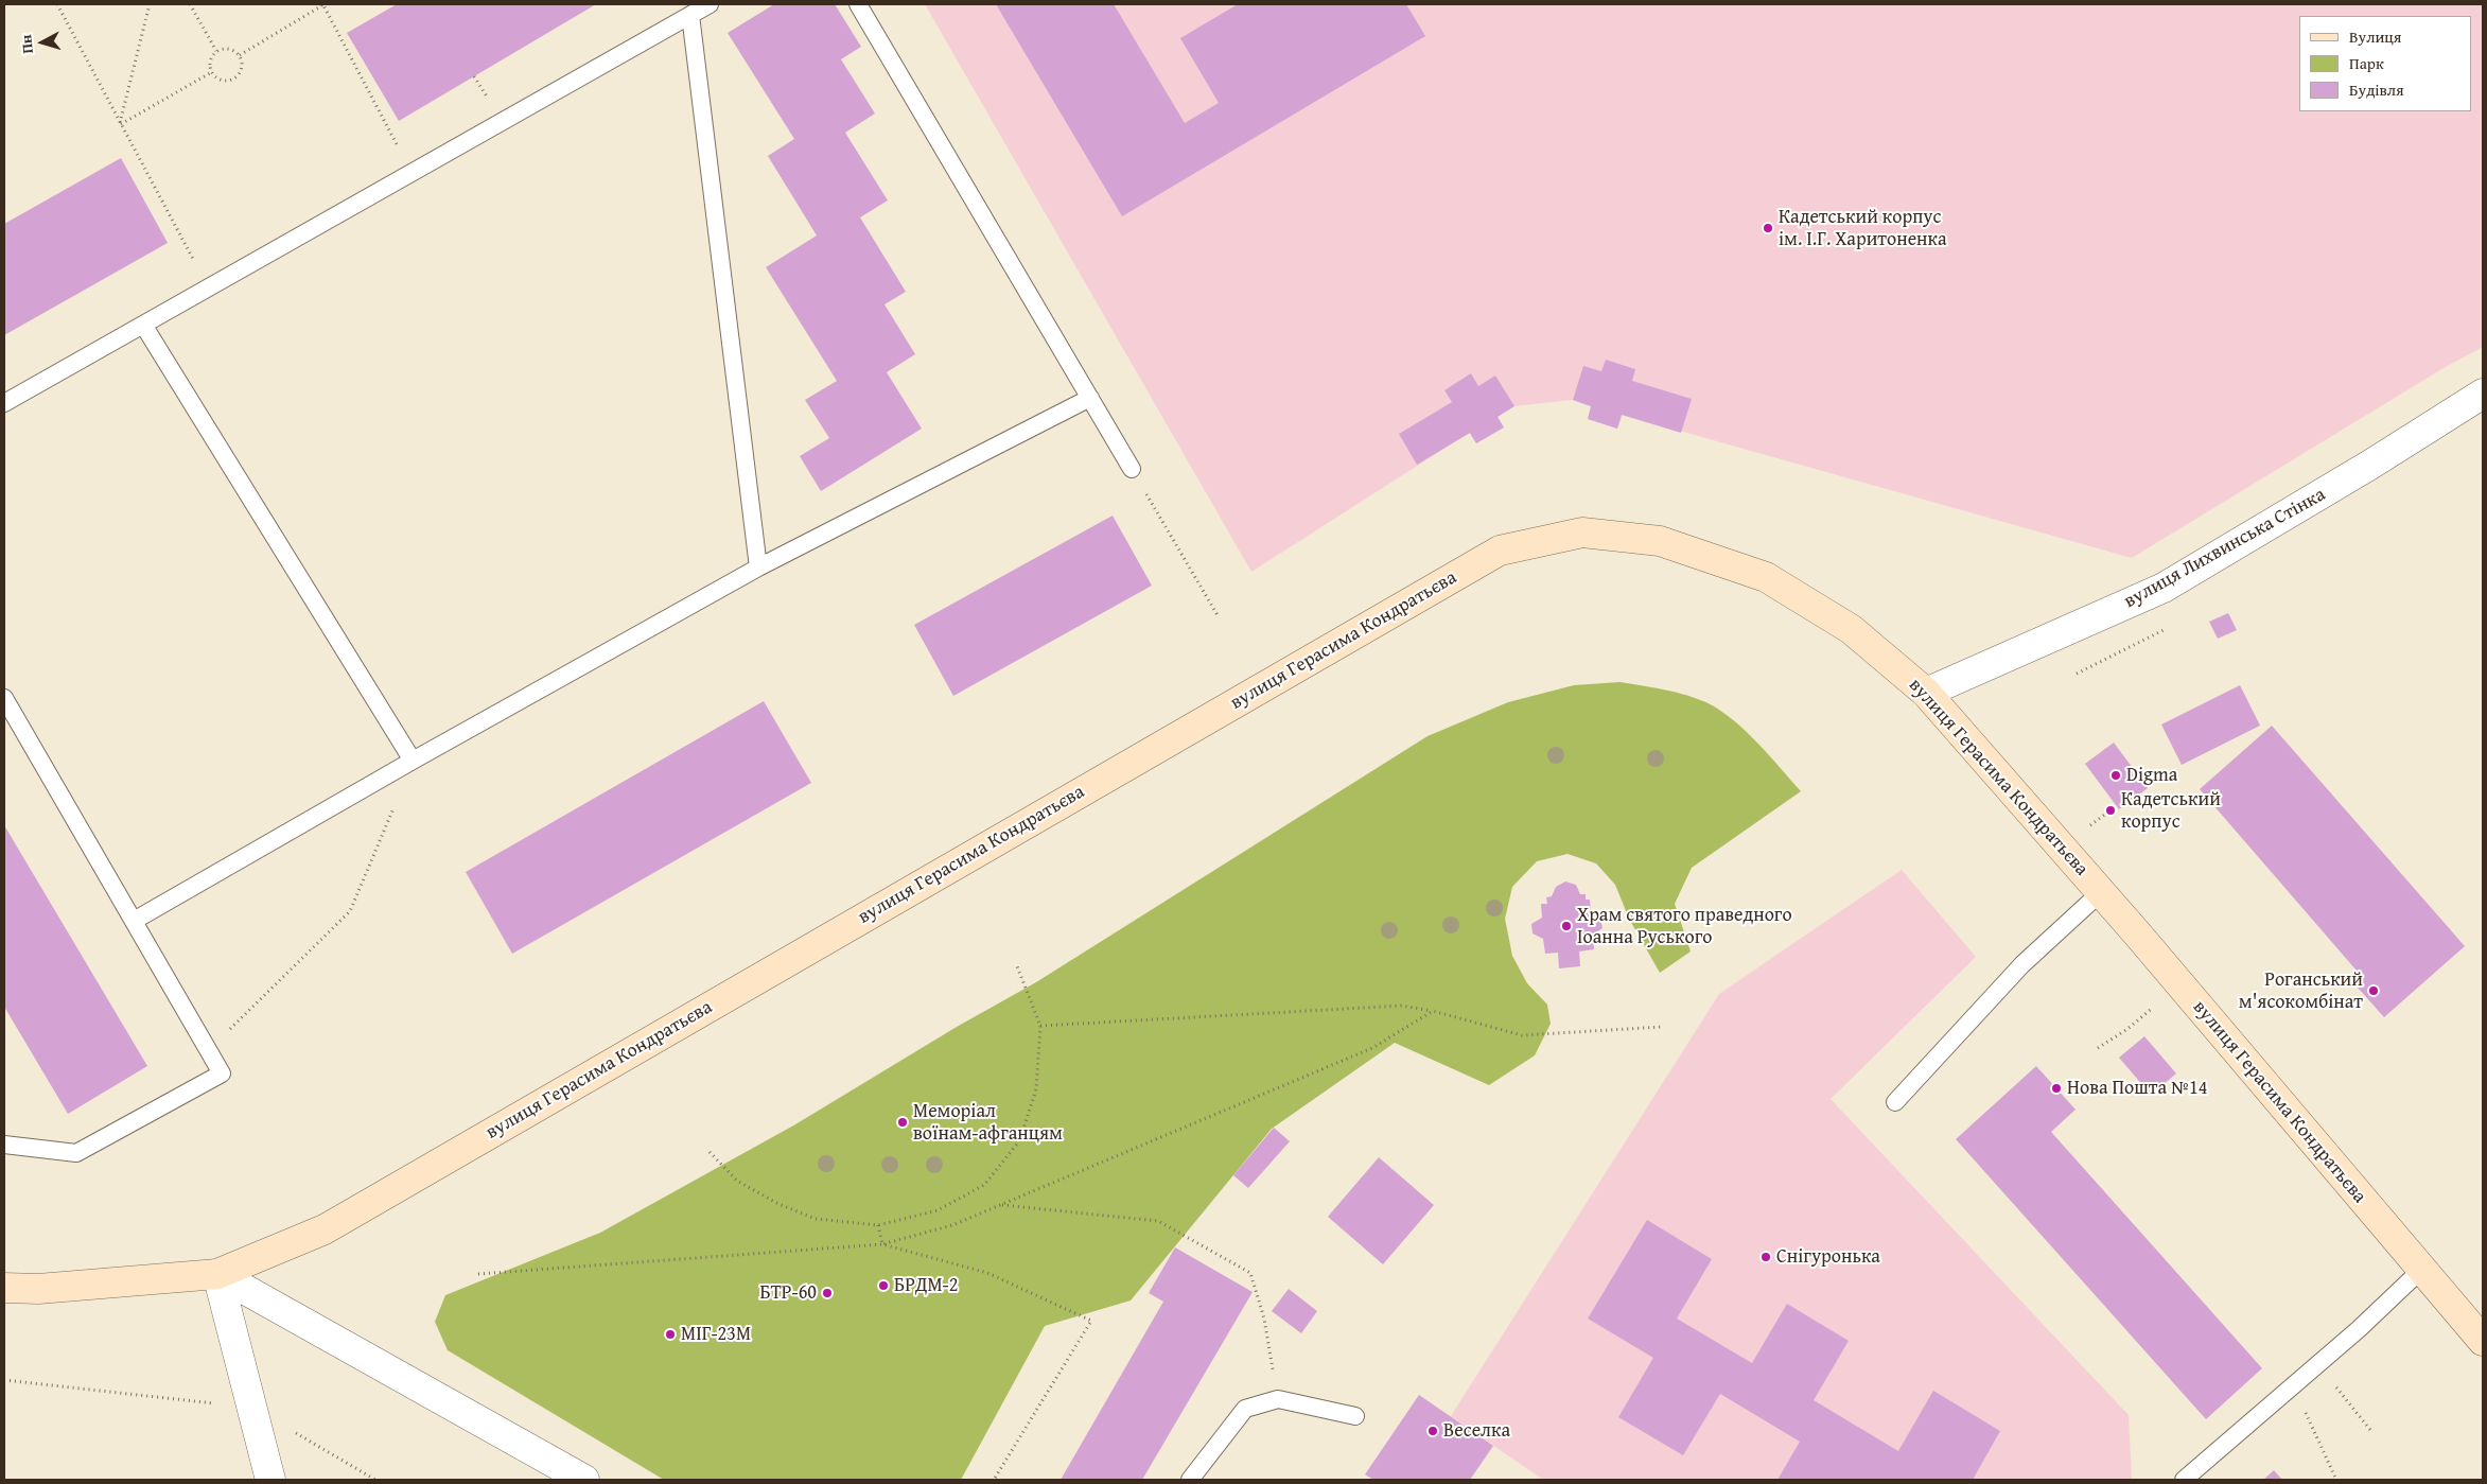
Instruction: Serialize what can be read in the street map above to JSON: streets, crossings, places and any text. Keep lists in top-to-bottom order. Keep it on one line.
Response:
{"streets":{"main road":["вулиця Герасима Кондратьєва"],"street":["вулиця Лихвинська Стінка"]},"crossings":[["вулиця Лихвинська Стінка","вулиця Герасима Кондратьєва"]],"places":["Кадетський корпус ім. І.Г. Харитоненка","Digma","Кадетський корпус","Храм святого праведного Іоанна Руського","Роганський м'ясокомбінат","Нова Пошта №14","Меморіал воїнам-афганцям","Снігуронька","БРДМ-2","БТР-60","МІГ-23М","Веселка"],"legend":["Вулиця","Парк","Будівля"],"north":"left"}
